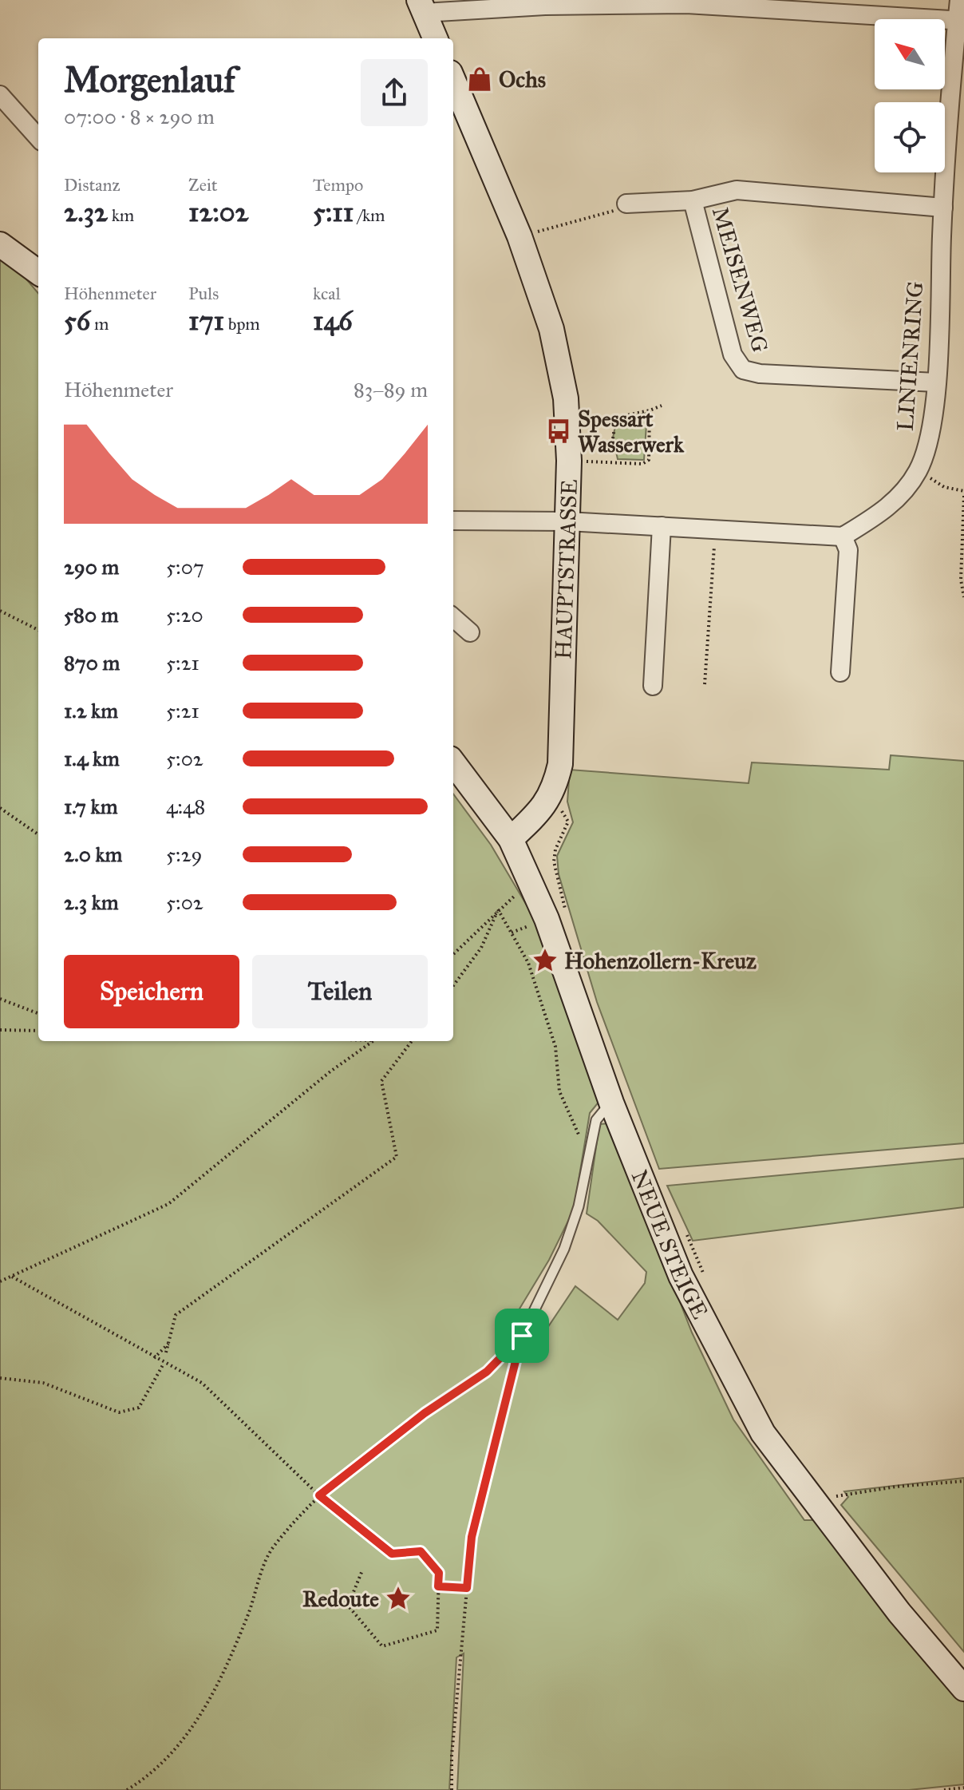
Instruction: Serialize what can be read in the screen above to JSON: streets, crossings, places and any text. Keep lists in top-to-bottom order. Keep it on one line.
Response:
{"streets":{"main road":["HAUPTSTRASSE","NEUE STEIGE"],"street":["MEISENWEG","LINIENRING"]},"crossings":[["MEISENWEG","LINIENRING"],["HAUPTSTRASSE","NEUE STEIGE"]],"places":{"shop":["Ochs"],"bus stop":["Spessart Wasserwerk"],"place":["Hohenzollern-Kreuz","Redoute"]},"north":"top left","page":{"heading":["Morgenlauf","07:00 · 8 × 290 m"],"stats":[["Distanz","2.32 km"],["Zeit","12:02"],["Tempo","5:11 /km"],["Höhenmeter","56 m"],["Puls","171 bpm"],["kcal","146"]],"chart":["Höhenmeter","83–89 m"],"list":[{"name":"290 m","note":"5:07"},{"name":"580 m","note":"5:20"},{"name":"870 m","note":"5:21"},{"name":"1.2 km","note":"5:21"},{"name":"1.4 km","note":"5:02"},{"name":"1.7 km","note":"4:48"},{"name":"2.0 km","note":"5:29"},{"name":"2.3 km","note":"5:02"}],"buttons":["Speichern","Teilen"]}}
